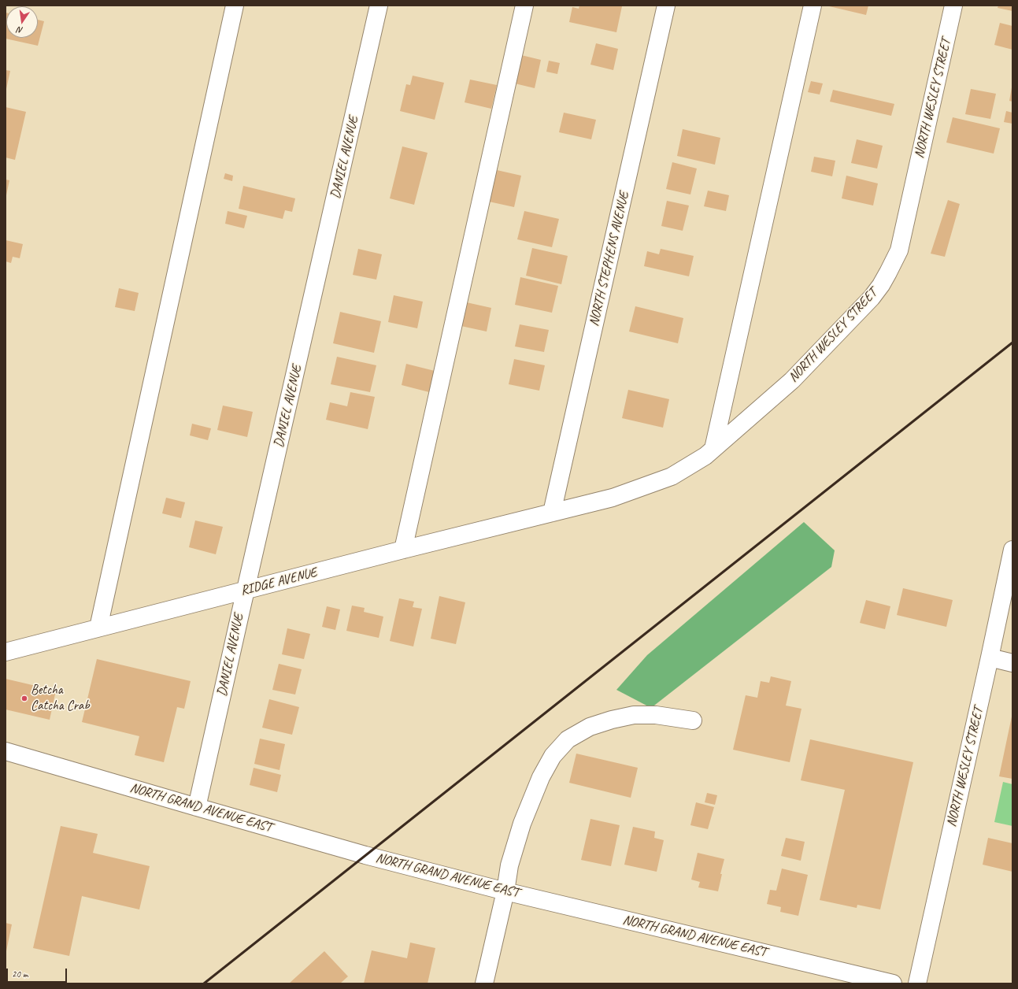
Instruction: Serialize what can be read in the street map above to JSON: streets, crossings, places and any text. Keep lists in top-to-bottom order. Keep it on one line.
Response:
{"streets":{"street":["NORTH WESLEY STREET","DANIEL AVENUE","NORTH STEPHENS AVENUE","RIDGE AVENUE","NORTH GRAND AVENUE EAST"]},"crossings":[["NORTH WESLEY STREET","NORTH STEPHENS AVENUE"],["NORTH WESLEY STREET","RIDGE AVENUE"],["DANIEL AVENUE","RIDGE AVENUE"],["DANIEL AVENUE","NORTH GRAND AVENUE EAST"],["NORTH STEPHENS AVENUE","RIDGE AVENUE"]],"places":["Betcha Catcha Crab"],"scale_bar":"20 m","north":"bottom"}
